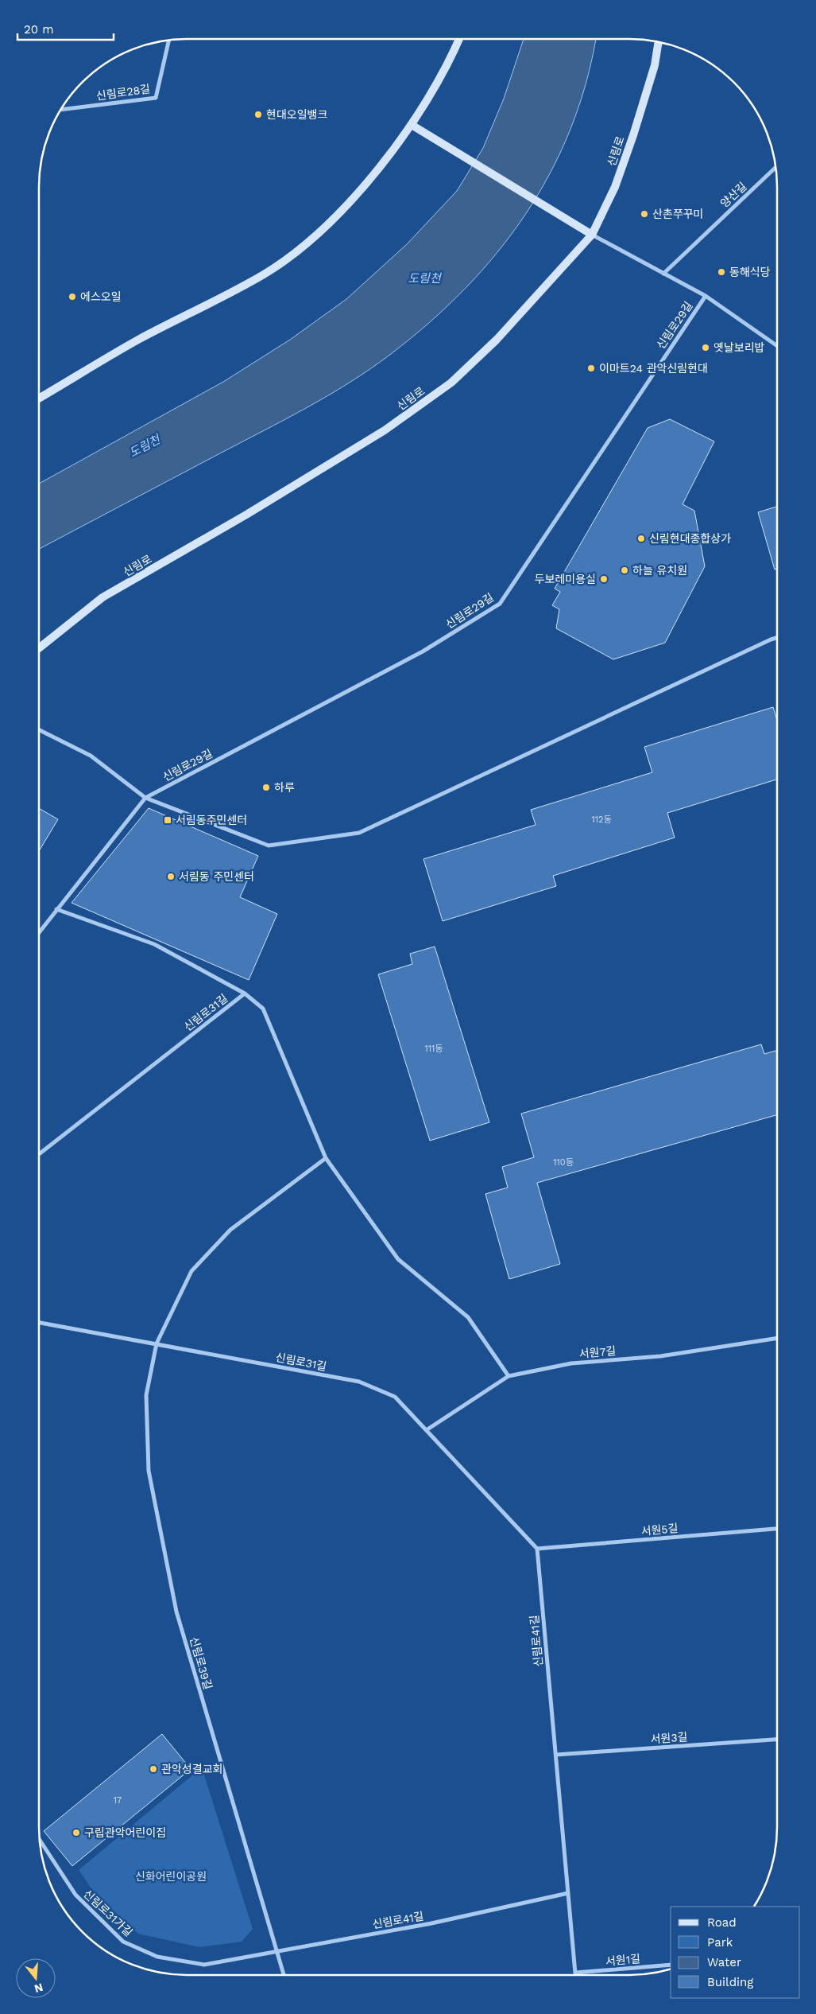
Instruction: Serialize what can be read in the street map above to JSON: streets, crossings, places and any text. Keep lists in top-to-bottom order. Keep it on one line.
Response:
{"streets":{"main road":["신림로"],"street":["신림로28길","양산길","신림로29길","신림로31길","서원7길","서원5길","신림로41길","신림로39길","서원3길","신림로31가길","서원1길"]},"crossings":[["신림로31길","서원7길"],["신림로31길","신림로39길"],["서원5길","신림로41길"],["신림로41길","신림로39길"],["신림로41길","서원3길"],["신림로41길","신림로31가길"],["신림로41길","서원1길"],["신림로39길","신림로31가길"]],"water":["도림천"],"parks":["신화어린이공원"],"places":{"other":["현대오일뱅크","산촌쭈꾸미","동해식당","에스오일","옛날보리밥","이마트24 관악신림현대","신림현대종합상가","하늘 유치원","두보레미용실","하루","서림동 주민센터","관악성결교회","구립관악어린이집"],"transit":["서림동주민센터"]},"house_numbers":["112동","111동","110동","17"],"legend":["Road","Park","Water","Building"],"scale_bar":"20 m","north":"bottom"}
